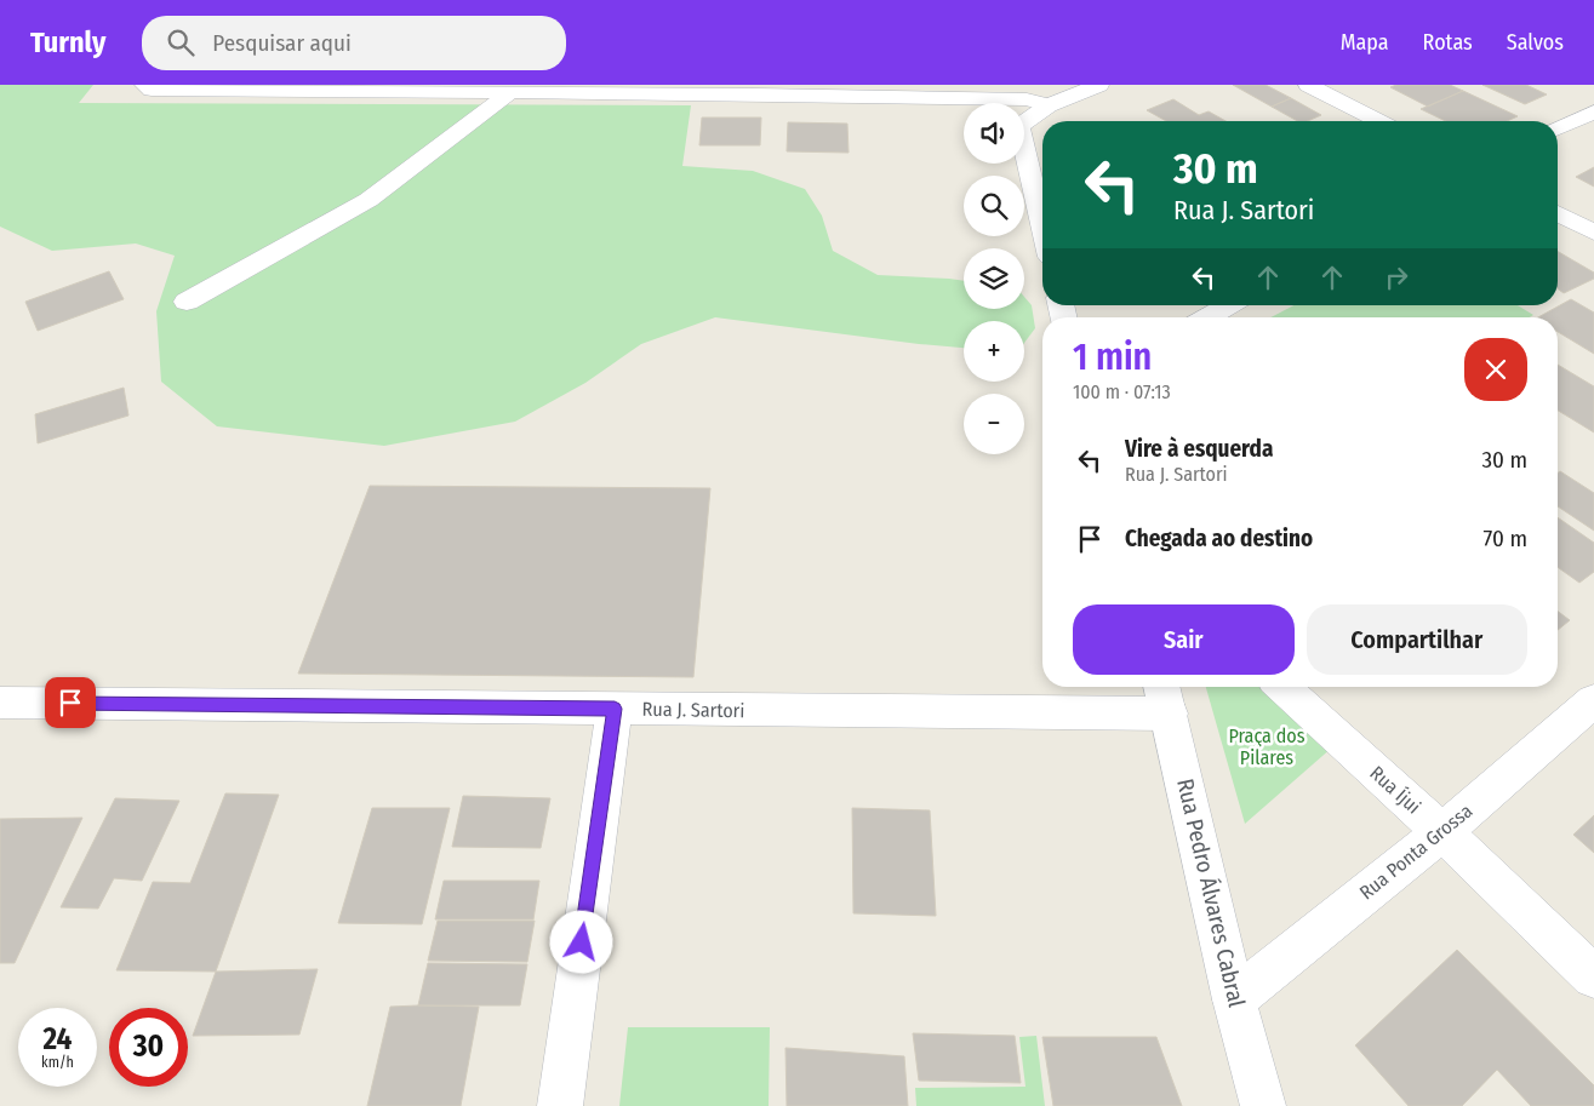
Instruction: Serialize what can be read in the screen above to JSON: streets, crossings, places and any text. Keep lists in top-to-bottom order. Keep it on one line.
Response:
{"streets":{"street":["Rua J. Sartori","Rua Íjui","Rua Ponta Grossa","Rua Pedro Álvares Cabral"]},"crossings":[["Rua J. Sartori","Rua Pedro Álvares Cabral"],["Rua Íjui","Rua Ponta Grossa"],["Rua Ponta Grossa","Rua Pedro Álvares Cabral"]],"parks":["Praça dos Pilares"],"page":{"header":"Turnly","search":"Pesquisar aqui","nav":["Mapa","Rotas","Salvos"],"map_buttons":["+","−"],"turn":["30 m","Rua J. Sartori"],"heading":["1 min","100 m · 07:13"],"list":[{"name":"Vire à esquerda","note":"Rua J. Sartori","value":"30 m"},{"name":"Chegada ao destino","value":"70 m"}],"buttons":["Sair","Compartilhar"],"speed":"24 km/h","limit":"30"}}
